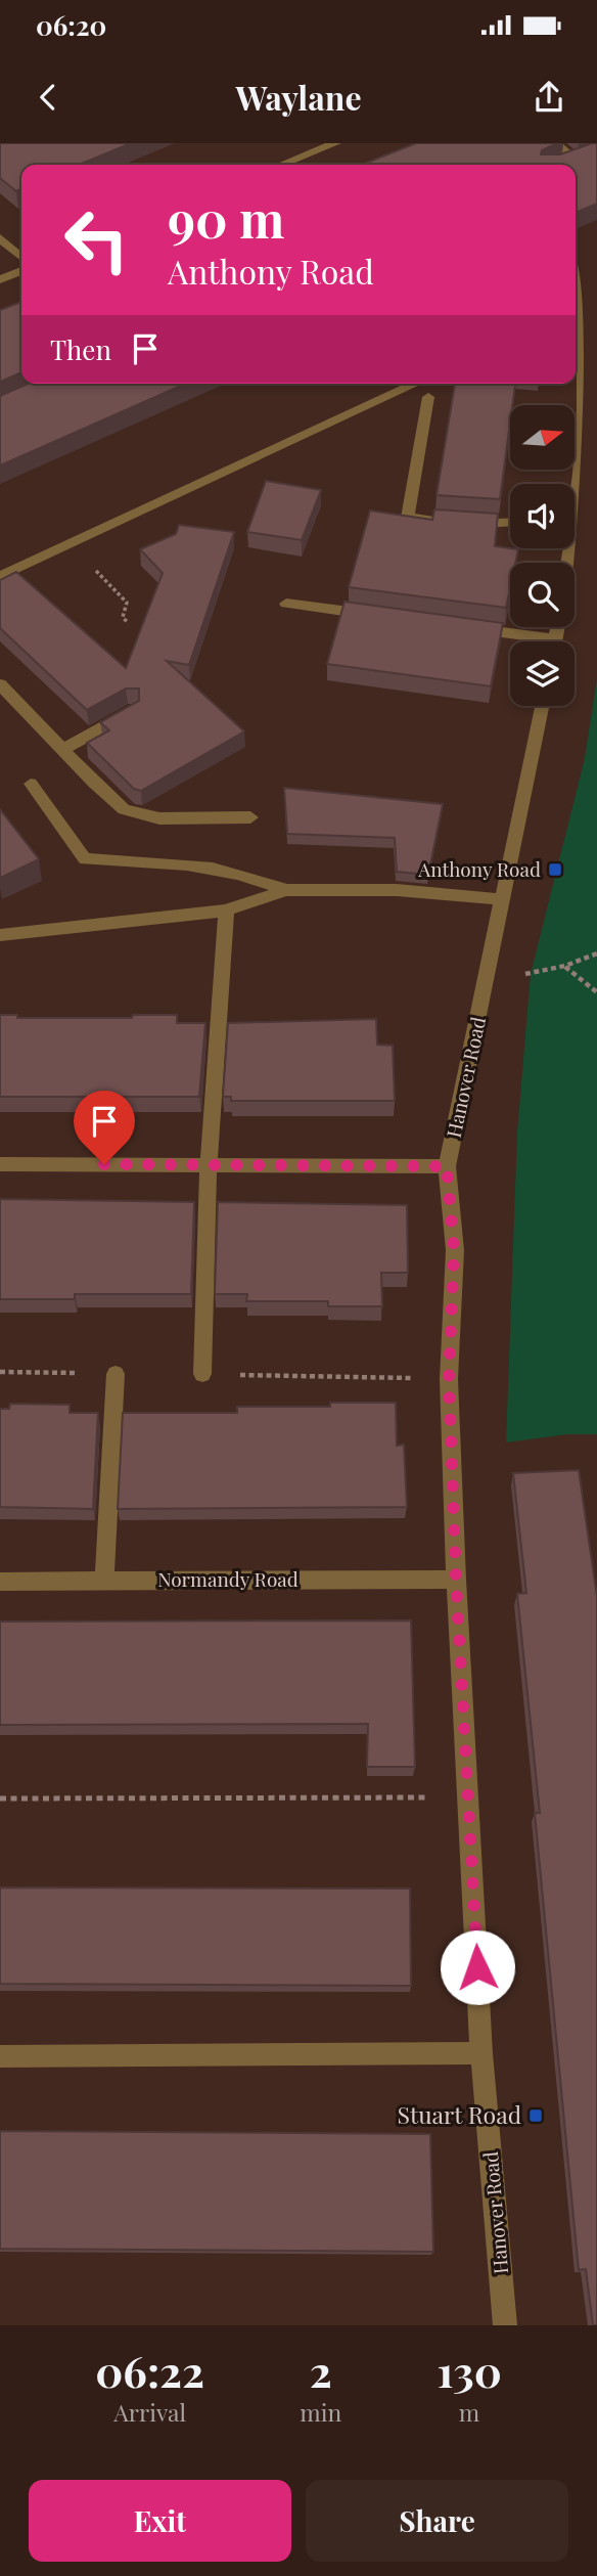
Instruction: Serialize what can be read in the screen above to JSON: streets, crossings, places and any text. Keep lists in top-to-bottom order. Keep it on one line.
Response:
{"streets":{"street":["Hanover Road","Normandy Road"]},"crossings":[["Hanover Road","Normandy Road"]],"places":{"transit":["Anthony Road","Stuart Road"]},"north":"right","page":{"status":"06:20","header":"Waylane","turn":["90 m","Anthony Road"],"then":"Then","eta":["06:22","Arrival","2","min","130","m"],"buttons":["Exit","Share"]}}
